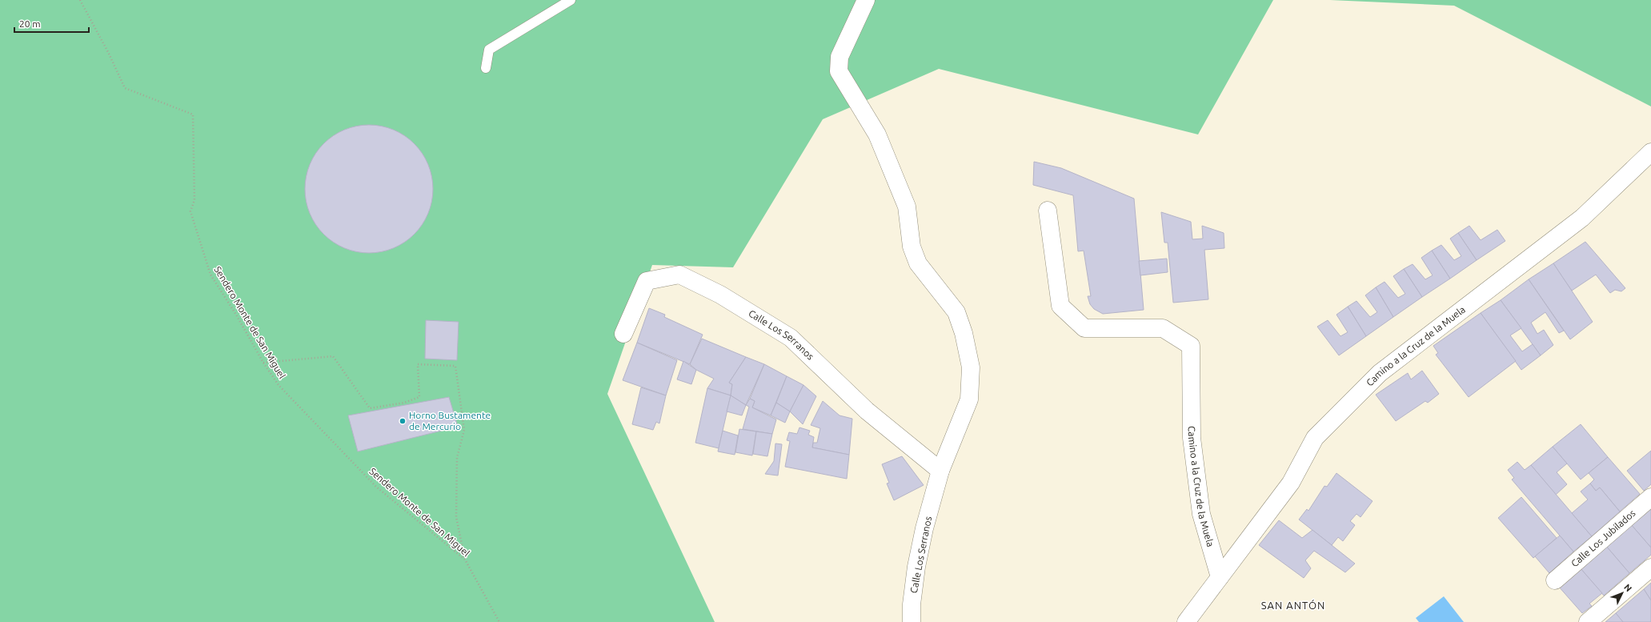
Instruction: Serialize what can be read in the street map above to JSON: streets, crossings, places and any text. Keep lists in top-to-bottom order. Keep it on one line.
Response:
{"streets":{"street":["Calle Los Serranos","Camino a la Cruz de la Muela","Calle Los Jubilados"],"path":["Sendero Monte de San Miguel"]},"districts":["SAN ANTÓN"],"places":["Horno Bustamente de Mercurio"],"scale_bar":"20 m","north":"top right"}
